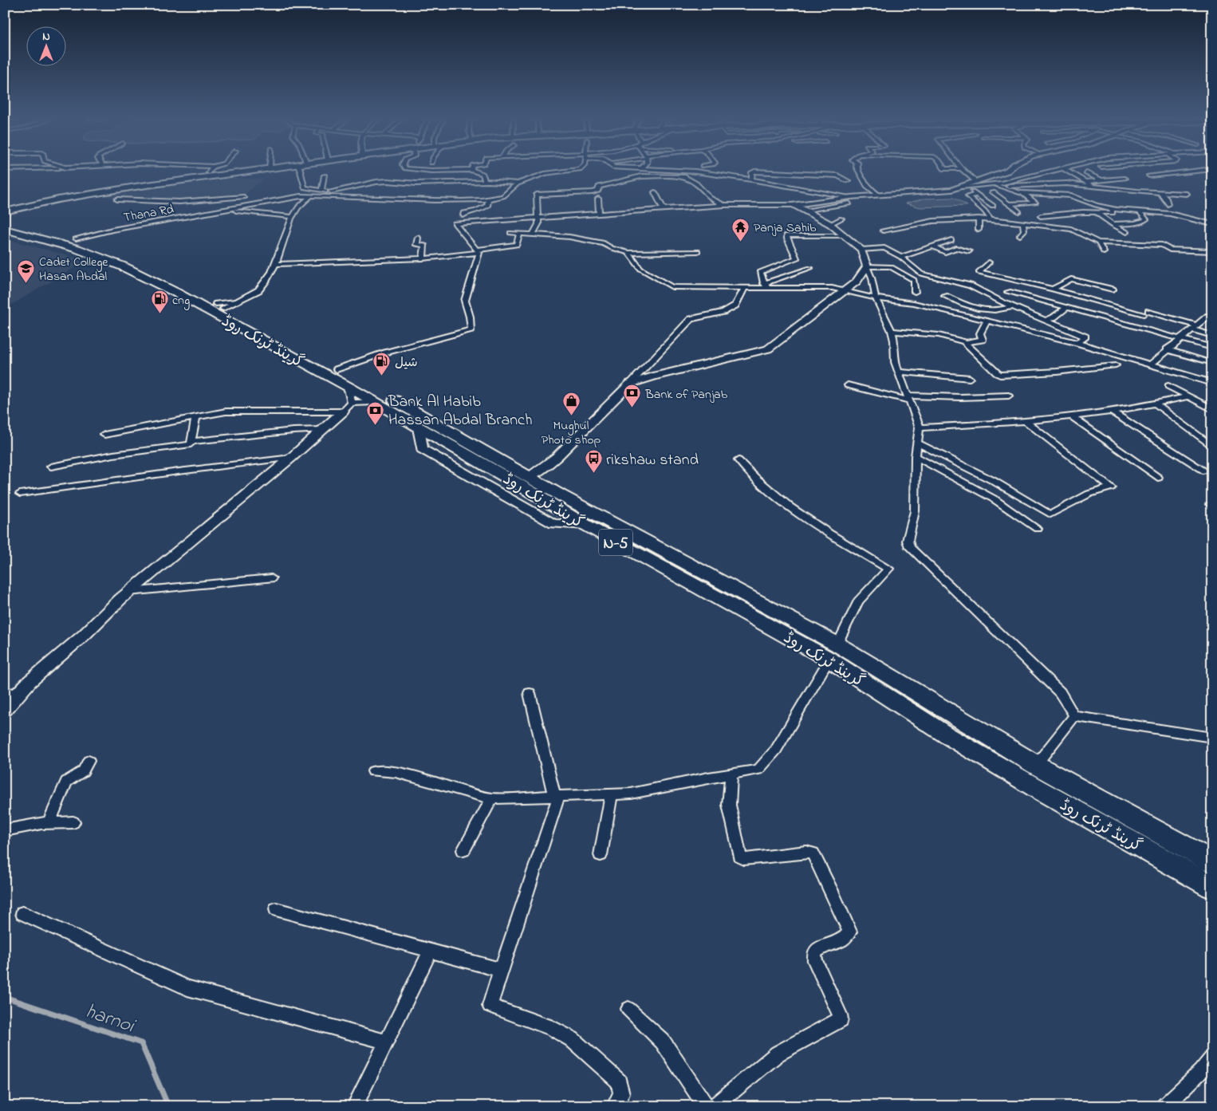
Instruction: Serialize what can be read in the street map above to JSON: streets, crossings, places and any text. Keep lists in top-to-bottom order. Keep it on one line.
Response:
{"streets":{"highway":["گرینڈ ٹرنک روڈ","N-5"],"street":["Thana Rd"]},"crossings":[["Thana Rd","گرینڈ ٹرنک روڈ"]],"water":["harnoi"],"places":{"temple":["Panja Sahib"],"school or university":["Cadet College Hasan Abdal"],"fuel station":["cng","شیل"],"bank":["Bank of Panjab","Bank Al Habib Hassan Abdal Branch"],"shop":["Mughul Photo shop"],"bus stop":["rikshaw stand"]},"north":"top"}
